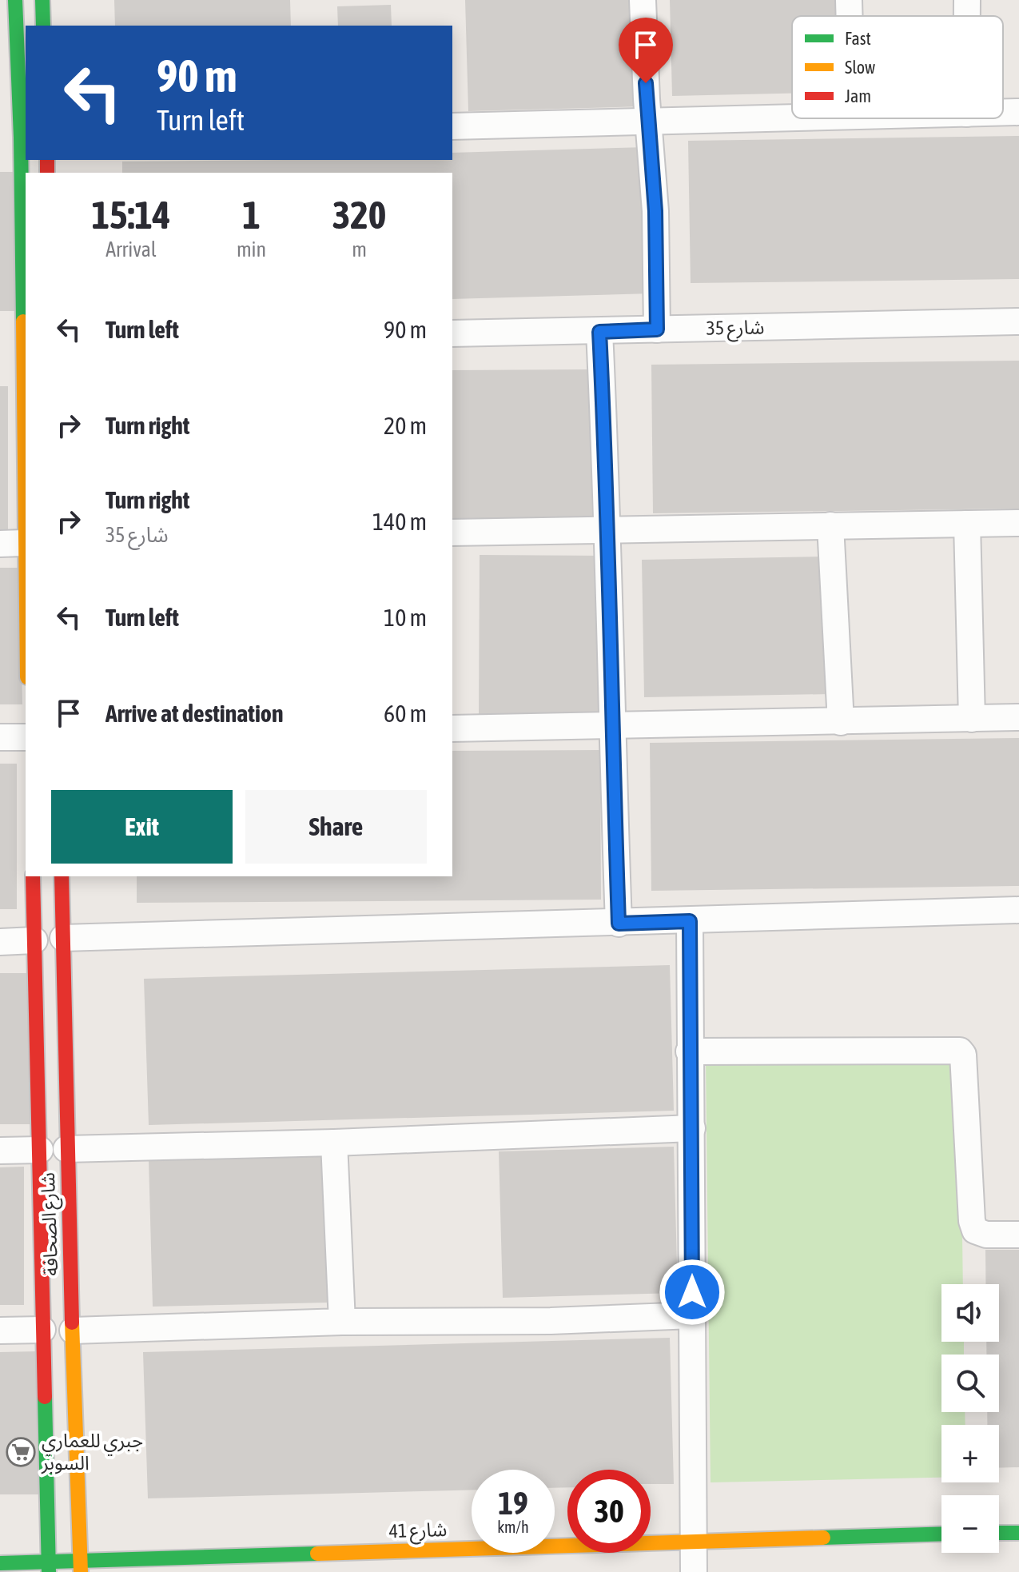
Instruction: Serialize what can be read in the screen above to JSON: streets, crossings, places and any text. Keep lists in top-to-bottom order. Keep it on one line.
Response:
{"streets":{"main road":["شارع الصحافة","شارع 41"],"street":["شارع 35"]},"crossings":[["شارع الصحافة","شارع 41"]],"places":{"supermarket":["جبري للعماري السوبر"]},"legend":["Fast","Slow","Jam"],"page":{"turn":["90 m","Turn left"],"eta":["15:14","Arrival","1","min","320","m"],"list":[{"name":"Turn left","value":"90 m"},{"name":"Turn right","value":"20 m"},{"name":"Turn right","note":"شارع 35","value":"140 m"},{"name":"Turn left","value":"10 m"},{"name":"Arrive at destination","value":"60 m"}],"buttons":["Exit","Share"],"map_buttons":["+","−"],"speed":"19 km/h","limit":"30"}}
